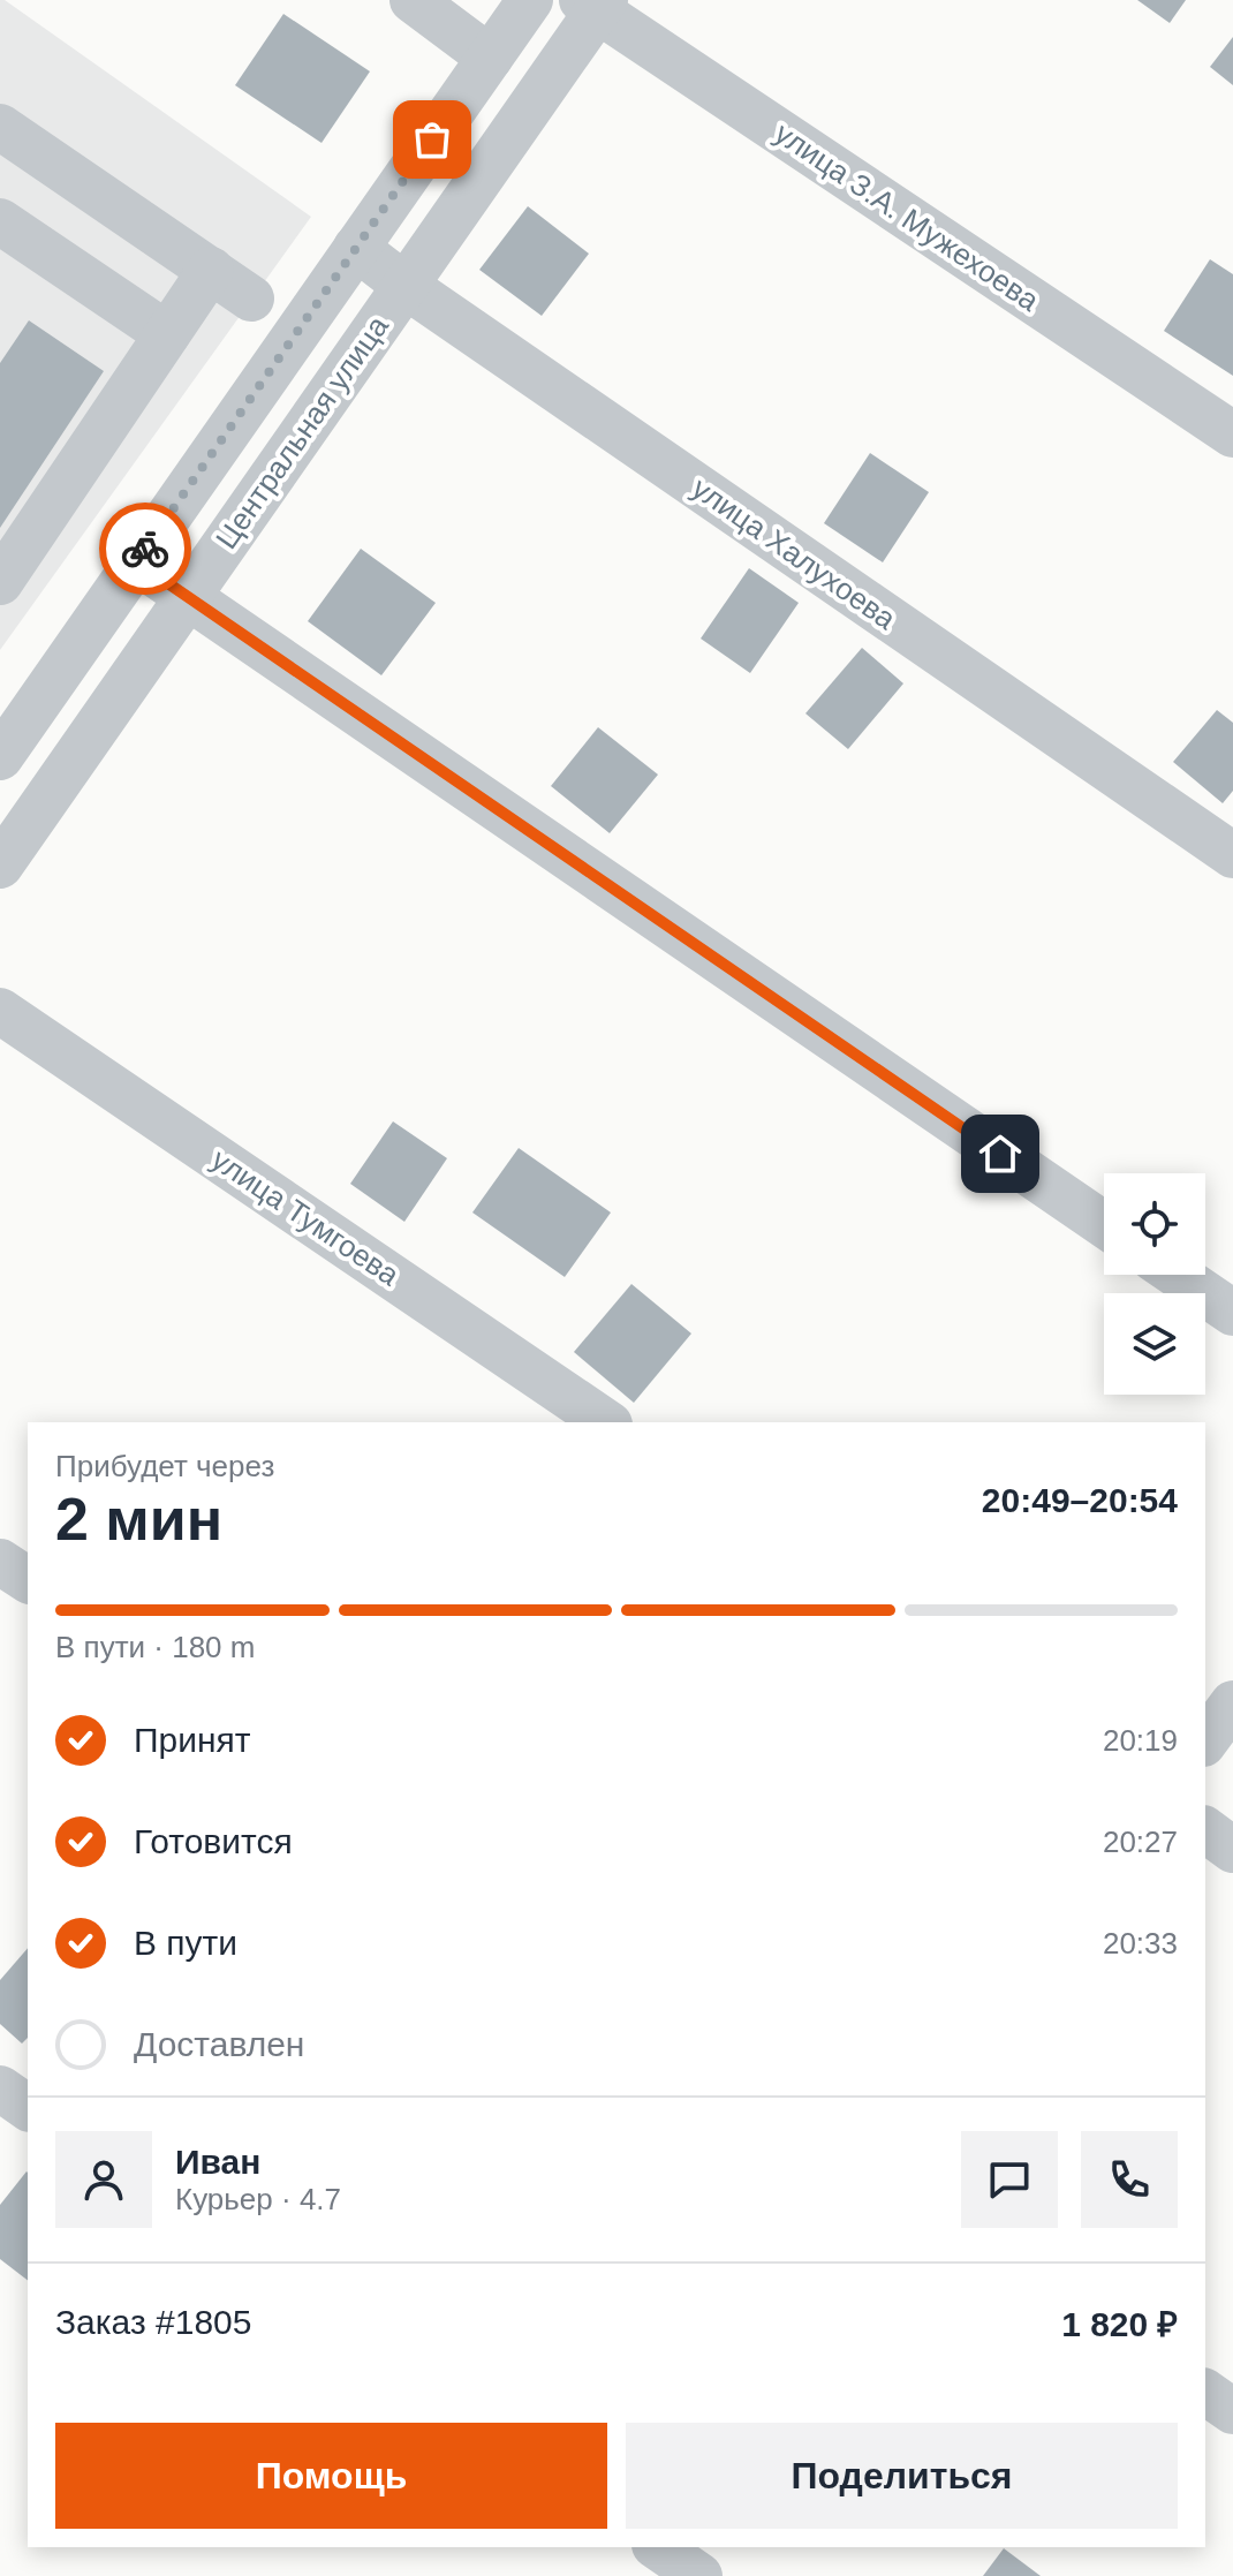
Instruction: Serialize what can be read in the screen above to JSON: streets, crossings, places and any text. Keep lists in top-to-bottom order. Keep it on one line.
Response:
{"streets":{"street":["улица З.А. Мужехоева","Центральная улица","улица Халухоева","улица Тумгоева"]},"crossings":[["улица З.А. Мужехоева","Центральная улица"],["Центральная улица","улица Халухоева"]],"page":{"heading":["2 мин","Прибудет через","20:49–20:54"],"panel":["Иван","Курьер · 4.7","Заказ #1805","1 820 ₽"],"bar":"В пути · 180 m","list":[["Принят","20:19"],["Готовится","20:27"],["В пути","20:33"],"Доставлен"],"buttons":["Помощь","Поделиться"]}}
